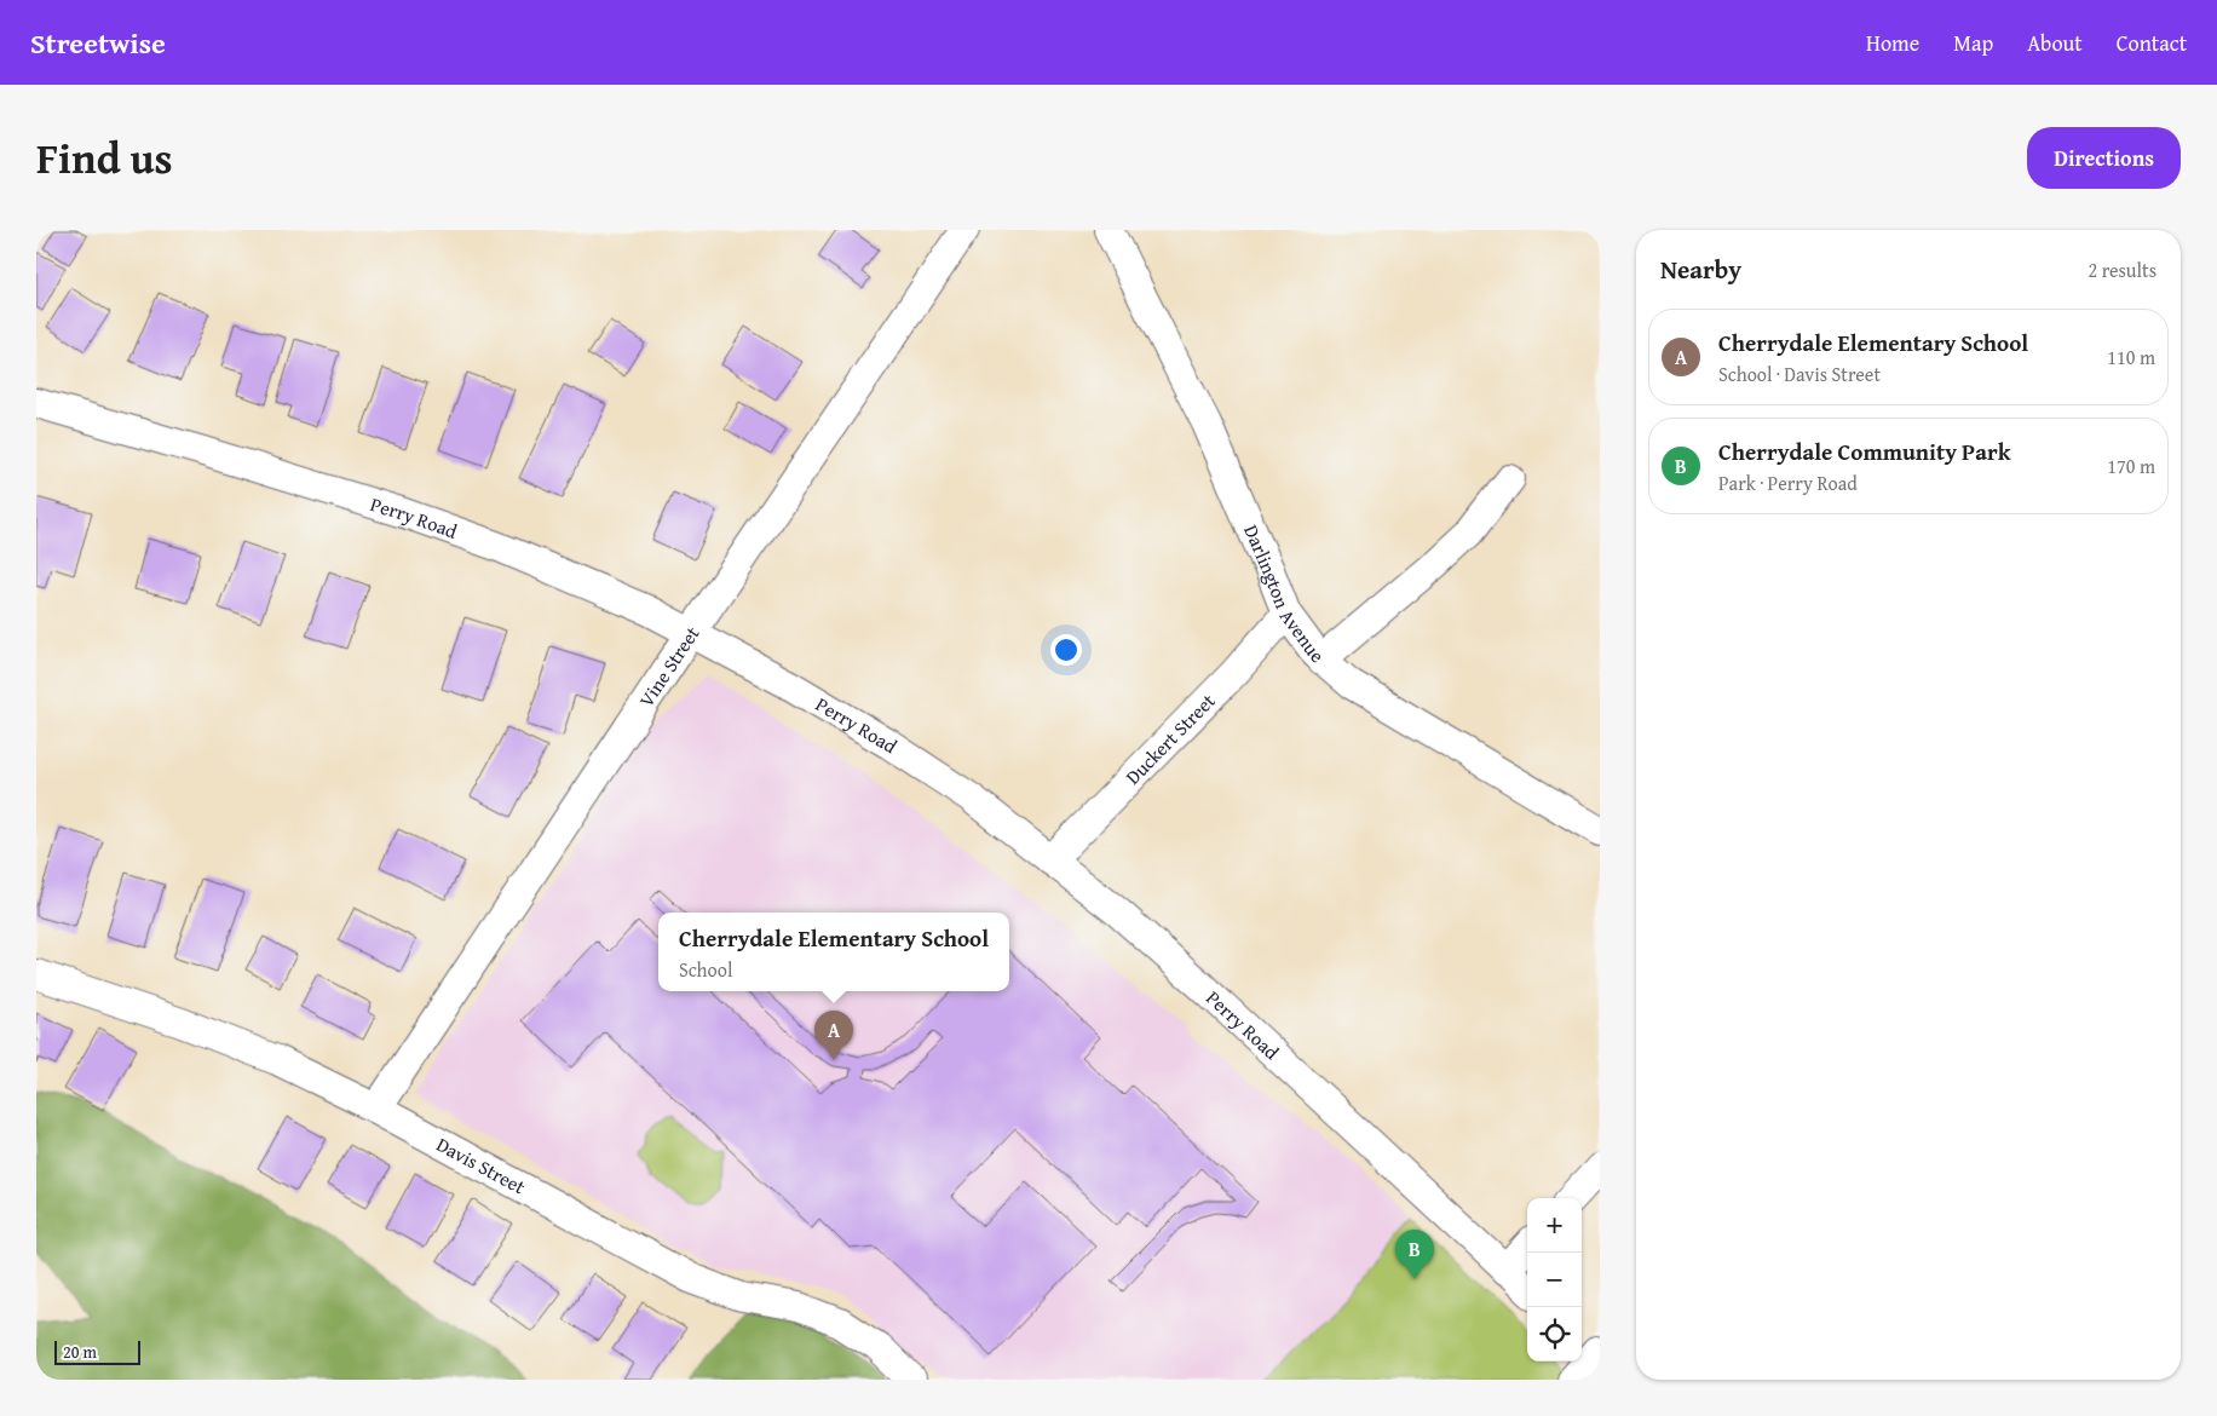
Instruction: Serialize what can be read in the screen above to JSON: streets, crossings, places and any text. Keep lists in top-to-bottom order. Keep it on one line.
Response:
{"streets":{"street":["Perry Road","Darlington Avenue","Vine Street","Duckert Street","Davis Street"]},"crossings":[["Perry Road","Vine Street"],["Perry Road","Duckert Street"],["Darlington Avenue","Duckert Street"],["Vine Street","Davis Street"]],"scale_bar":"20 m","page":{"header":"Streetwise","nav":["Home","Map","About","Contact"],"title":"Find us","buttons":"Directions","heading":["Nearby","2 results"],"list":[{"mark":"A","name":"Cherrydale Elementary School","note":"School · Davis Street","value":"110 m"},{"mark":"B","name":"Cherrydale Community Park","note":"Park · Perry Road","value":"170 m"}],"popup":["Cherrydale Elementary School","School"],"pins":["A","B"],"map_buttons":["+","−"],"scale":"20 m"}}
